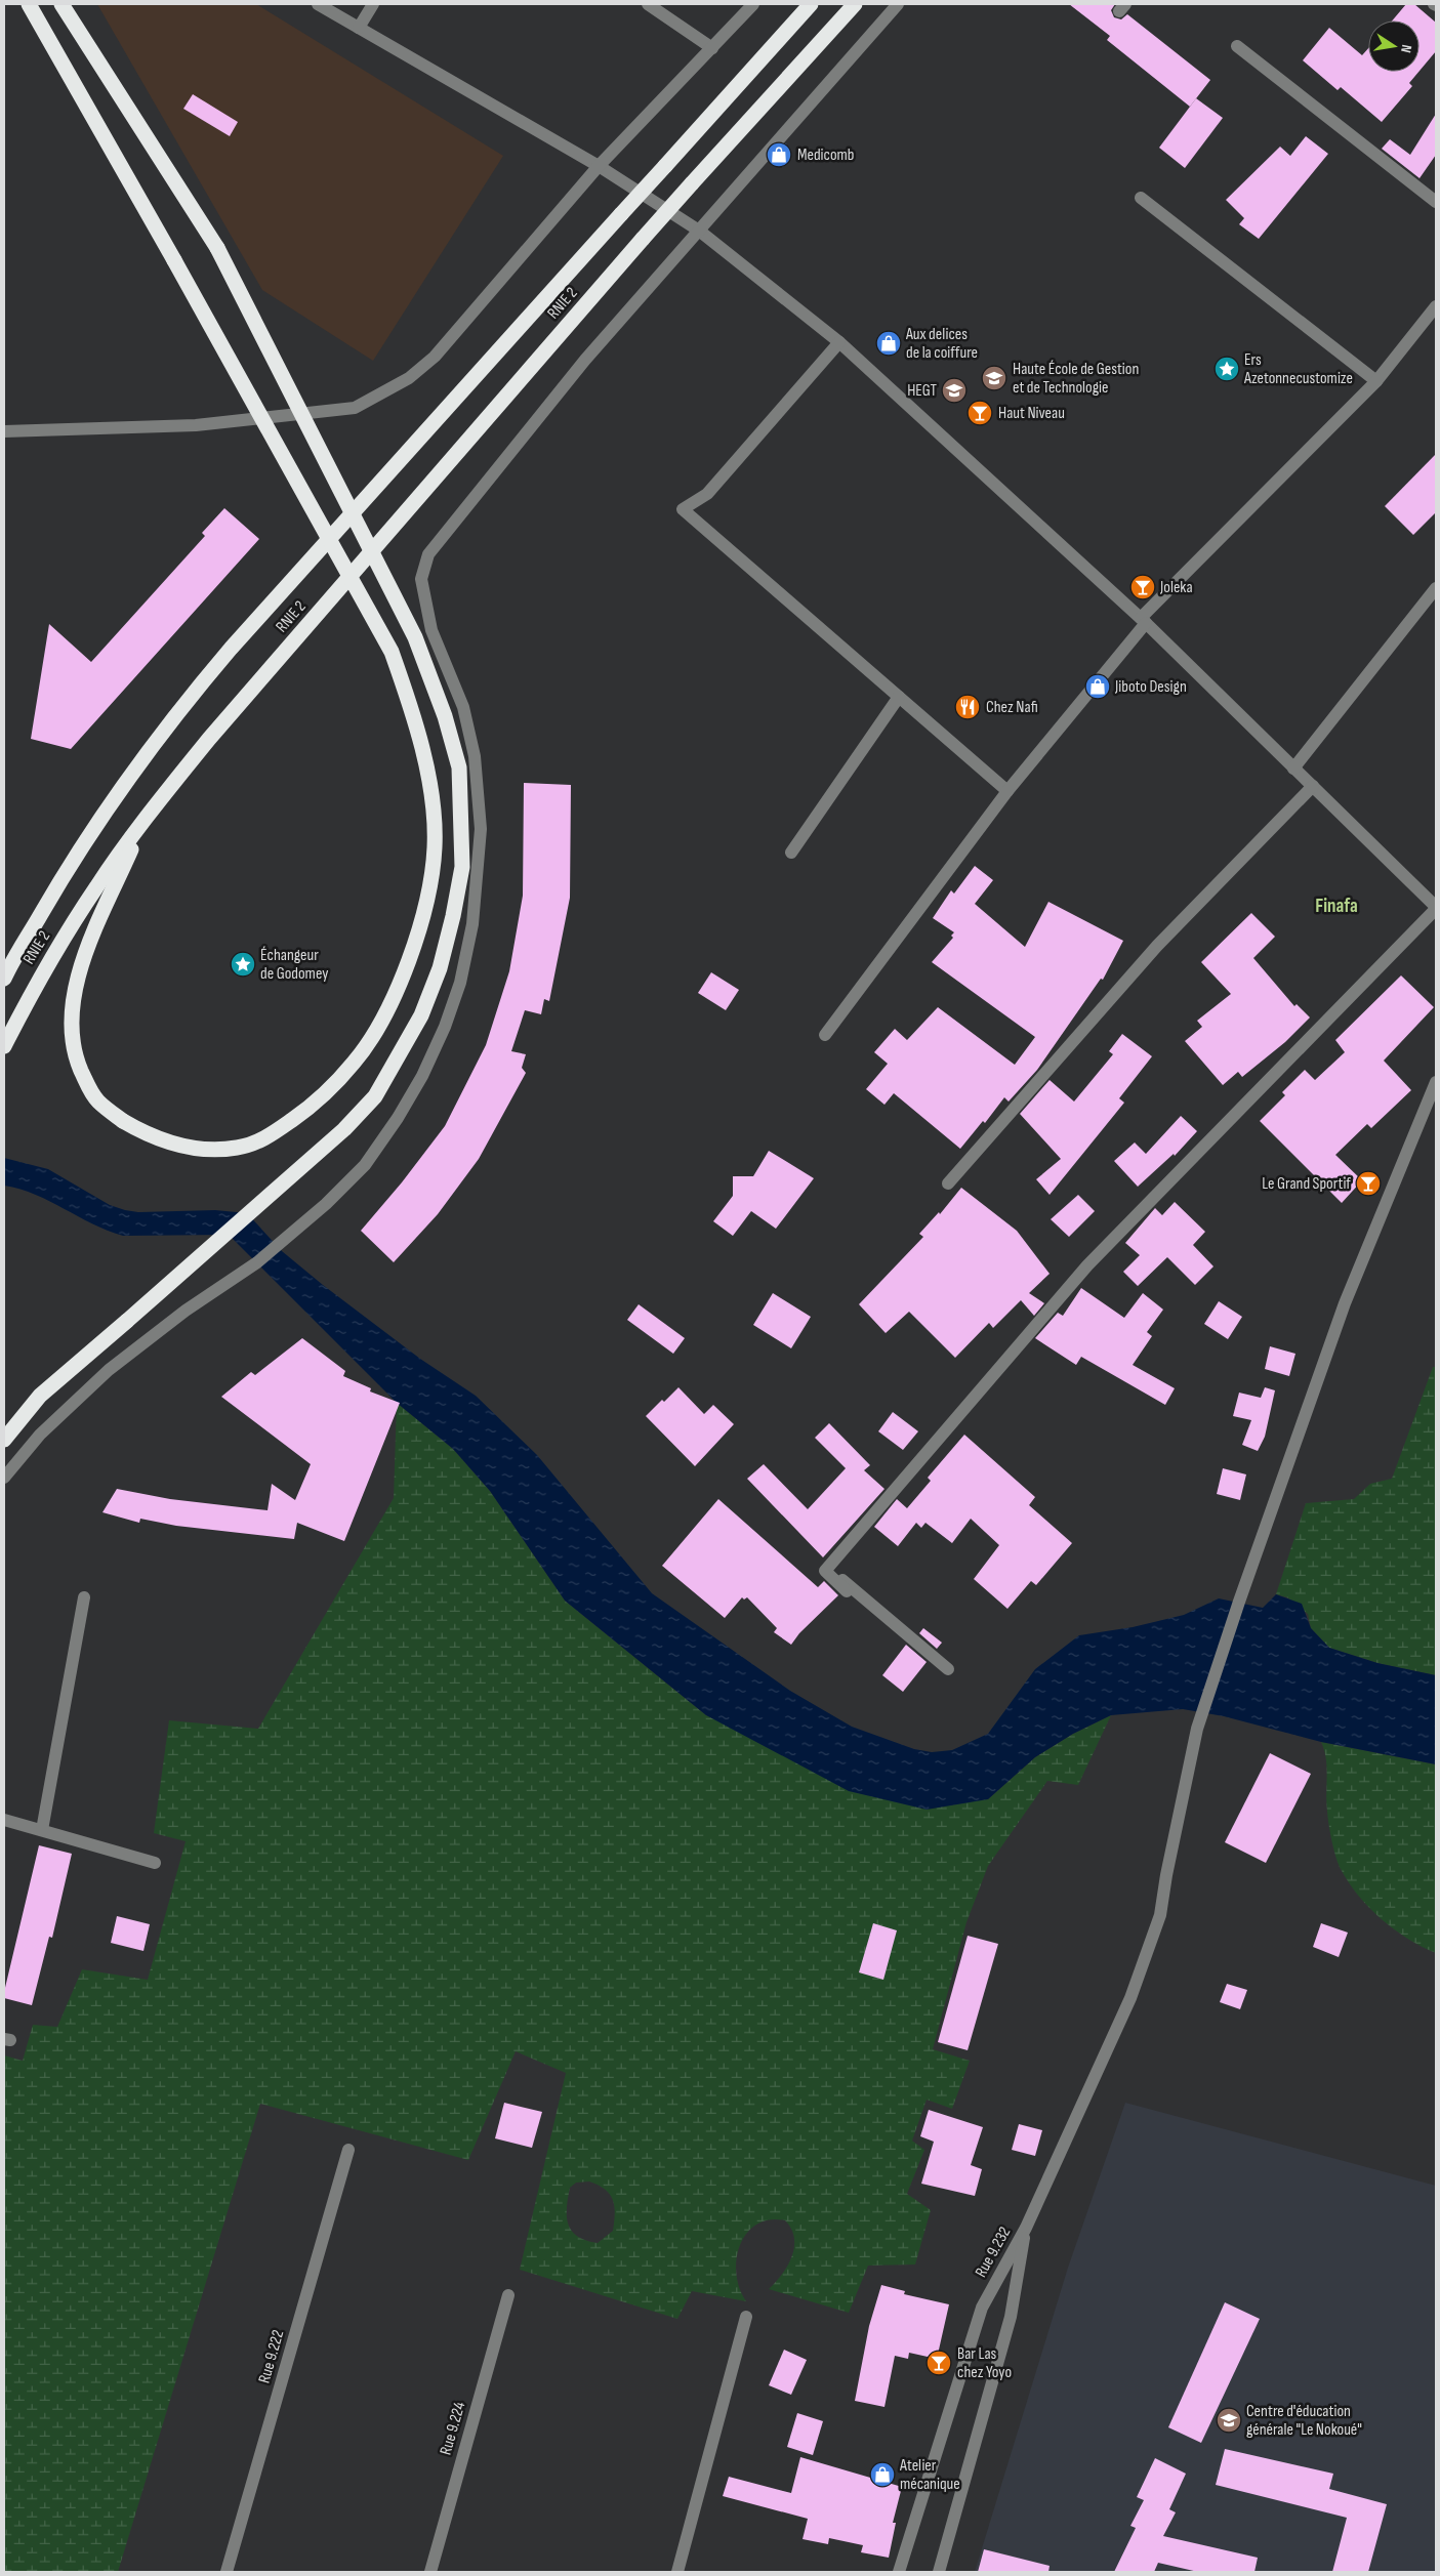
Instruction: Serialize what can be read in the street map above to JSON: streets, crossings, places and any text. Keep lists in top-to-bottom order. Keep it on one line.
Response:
{"streets":{"highway":["RNIE 2"],"street":["Rue 9.232","Rue 9.222","Rue 9.224"]},"districts":["Finafa"],"places":{"shop":["Medicomb","Aux delices de la coiffure","Jiboto Design","Atelier mécanique"],"place":["Ers Azetonnecustomize","Échangeur de Godomey"],"school or university":["Haute École de Gestion et de Technologie","HEGT","Centre d'éducation générale \"Le Nokoué\""],"bar":["Haut Niveau","Joleka","Le Grand Sportif","Bar Las chez Yoyo"],"restaurant":["Chez Nafi"]},"north":"right"}
